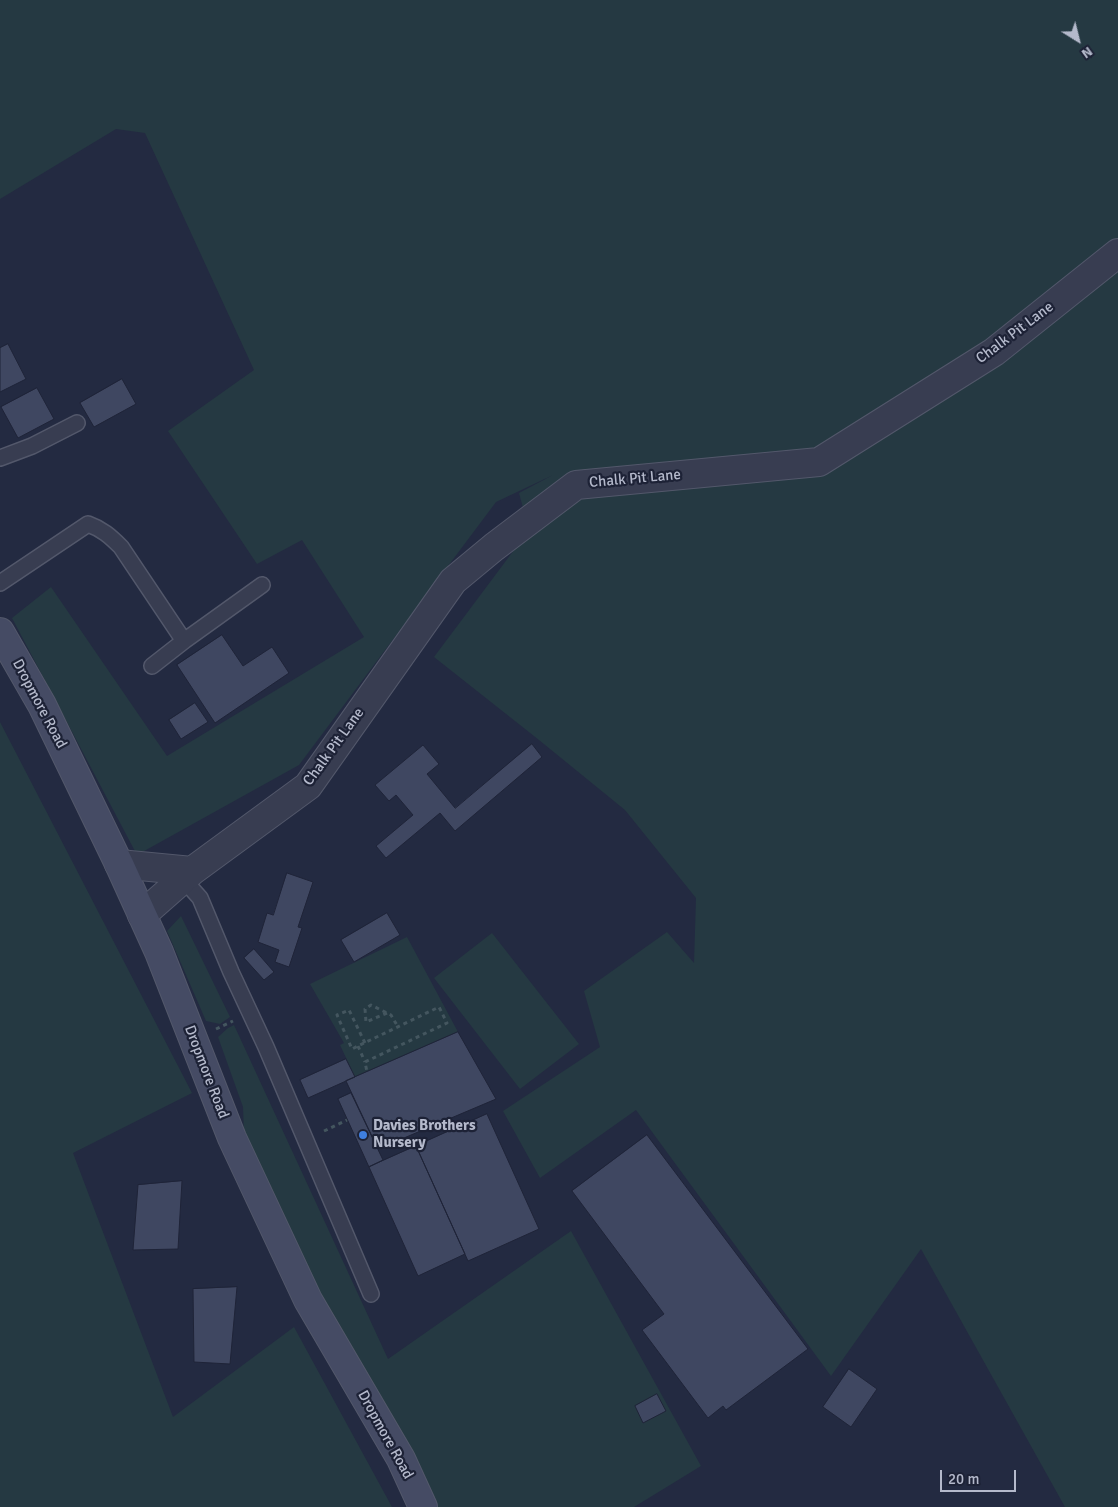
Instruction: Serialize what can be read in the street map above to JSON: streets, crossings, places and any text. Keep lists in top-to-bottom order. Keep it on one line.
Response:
{"streets":{"street":["Chalk Pit Lane","Dropmore Road"]},"crossings":[["Chalk Pit Lane","Dropmore Road"]],"places":["Davies Brothers Nursery"],"scale_bar":"20 m","north":"bottom right"}
